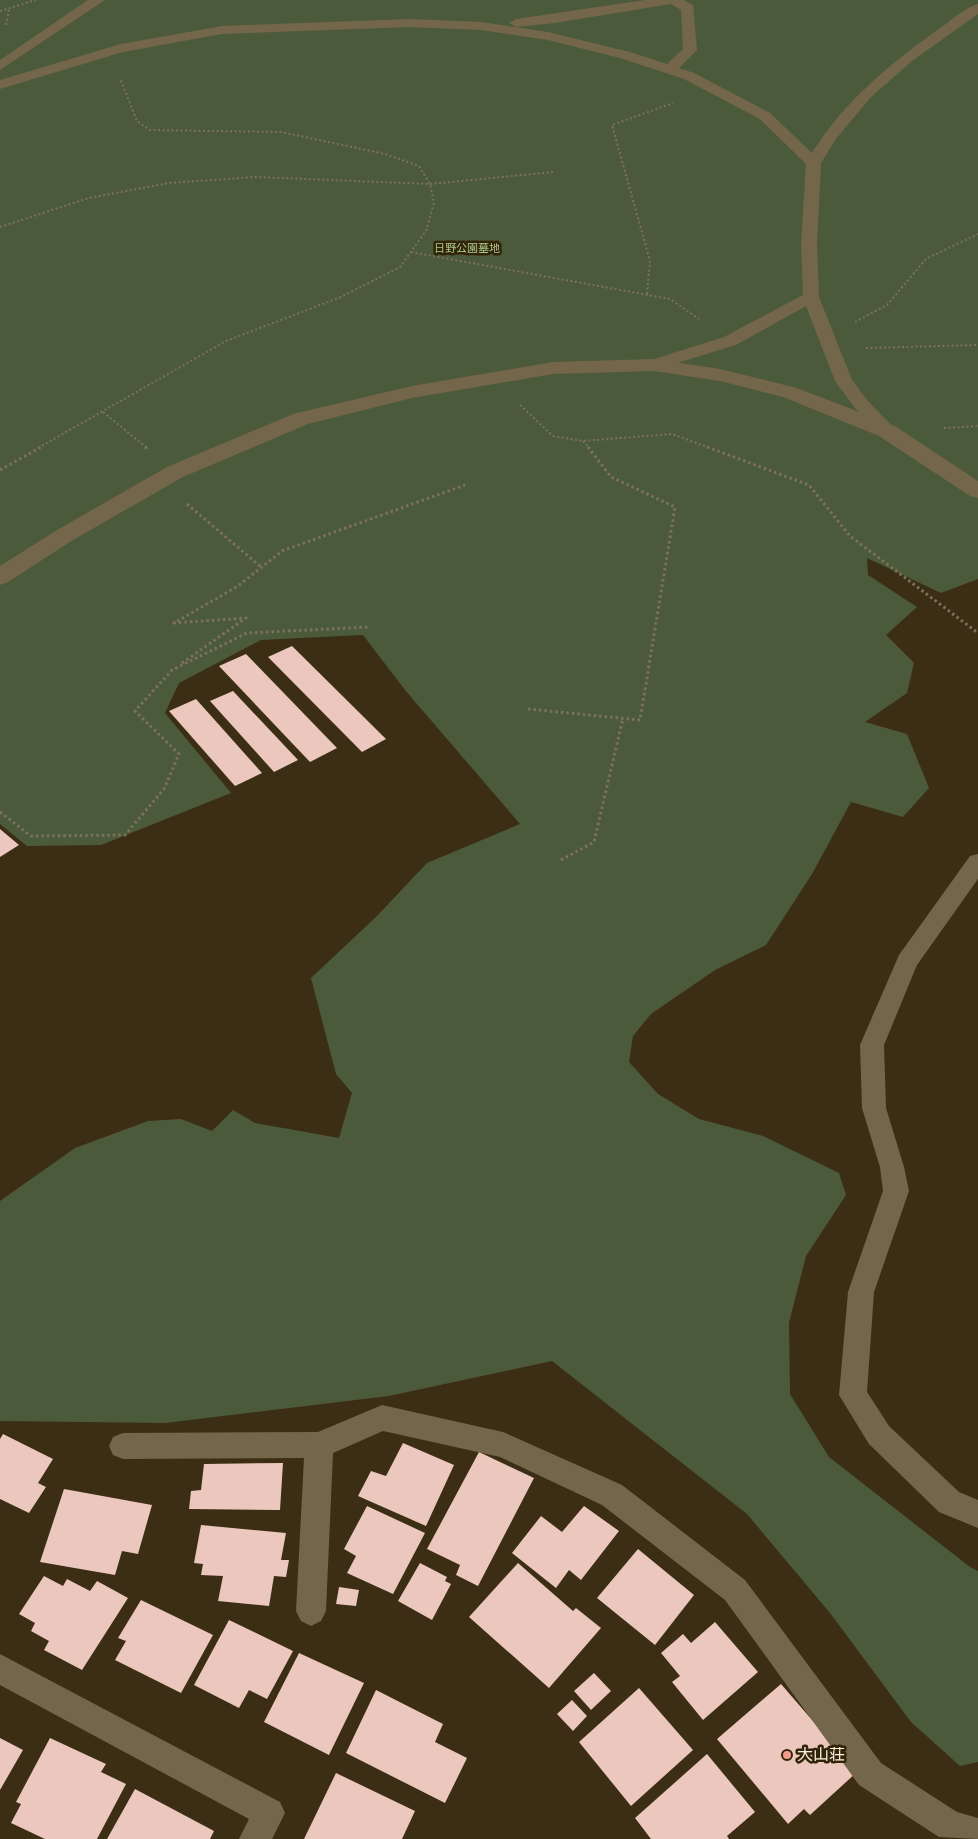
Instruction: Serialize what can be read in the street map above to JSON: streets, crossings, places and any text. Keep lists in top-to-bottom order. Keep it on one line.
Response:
{"parks":["日野公園墓地"],"places":["大山荘"]}
